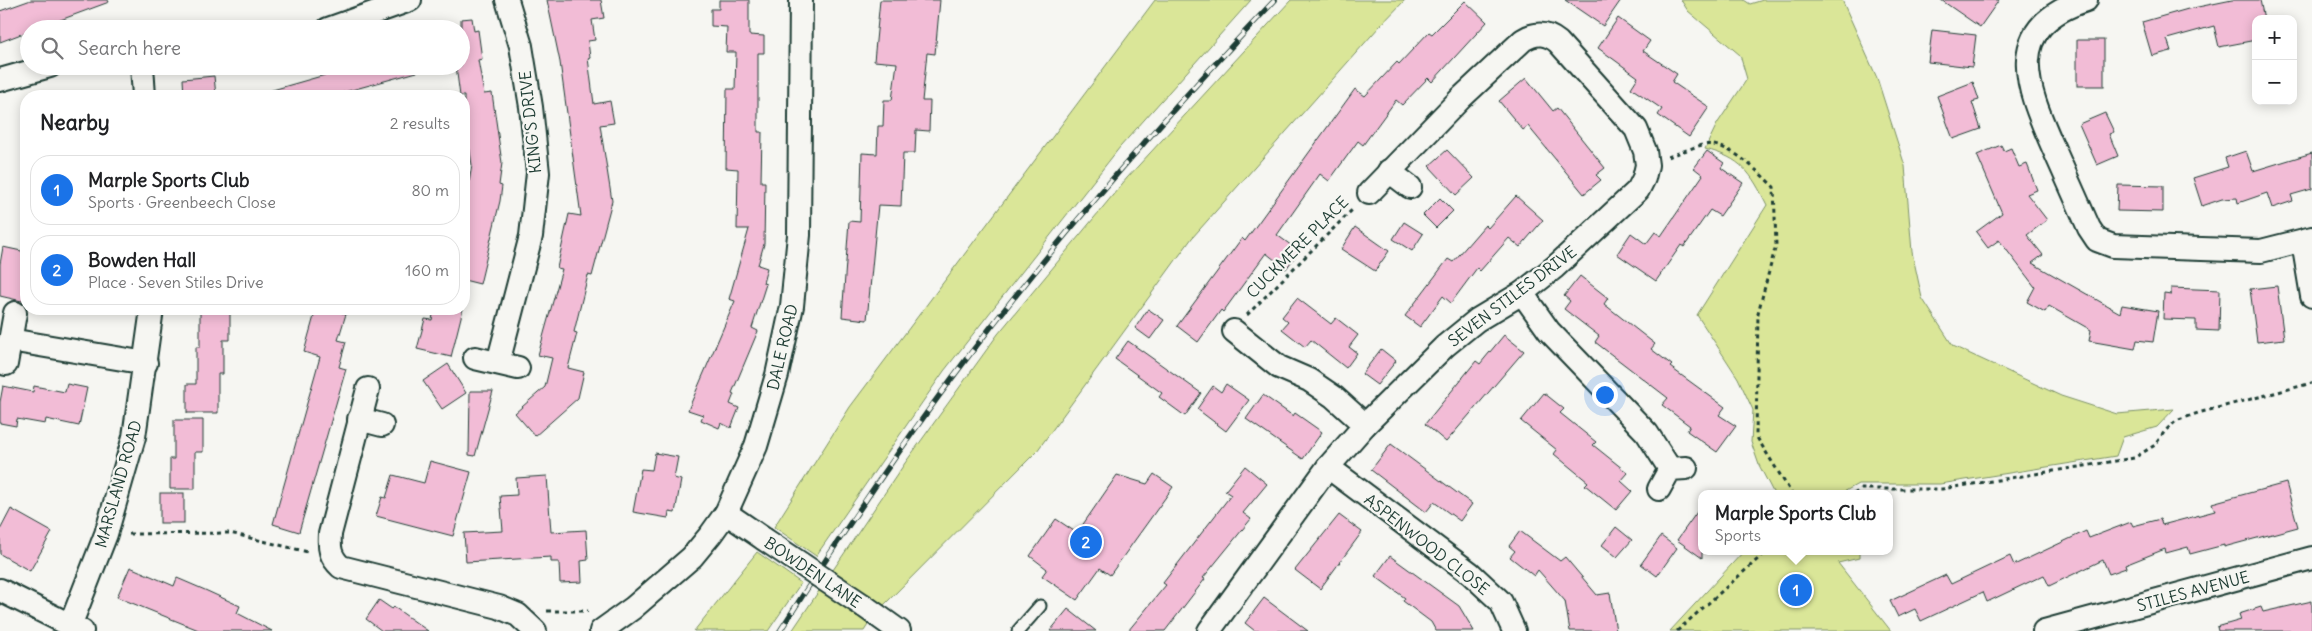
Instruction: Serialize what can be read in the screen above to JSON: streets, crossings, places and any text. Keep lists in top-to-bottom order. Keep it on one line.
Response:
{"streets":{"street":["KING'S DRIVE","SEVEN STILES DRIVE","DALE ROAD","MARSLAND ROAD","ASPENWOOD CLOSE","BOWDEN LANE","STILES AVENUE"],"path":["CUCKMERE PLACE"]},"crossings":[["SEVEN STILES DRIVE","ASPENWOOD CLOSE"],["DALE ROAD","BOWDEN LANE"]],"page":{"map_buttons":["+","−"],"search":"Search here","heading":["Nearby","2 results"],"list":[{"mark":"1","name":"Marple Sports Club","note":"Sports · Greenbeech Close","value":"80 m"},{"mark":"2","name":"Bowden Hall","note":"Place · Seven Stiles Drive","value":"160 m"}],"popup":["Marple Sports Club","Sports"],"pins":["2","1"]}}
